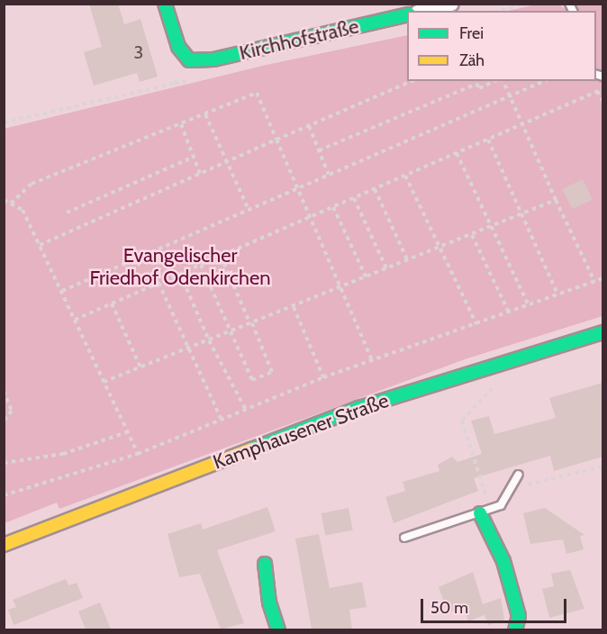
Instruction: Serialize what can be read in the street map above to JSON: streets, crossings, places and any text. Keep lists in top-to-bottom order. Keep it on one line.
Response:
{"streets":{"main road":["Kirchhofstraße","Kamphausener Straße"]},"parks":["Evangelischer Friedhof Odenkirchen"],"house_numbers":["3"],"legend":["Frei","Zäh"],"scale_bar":"50 m"}
